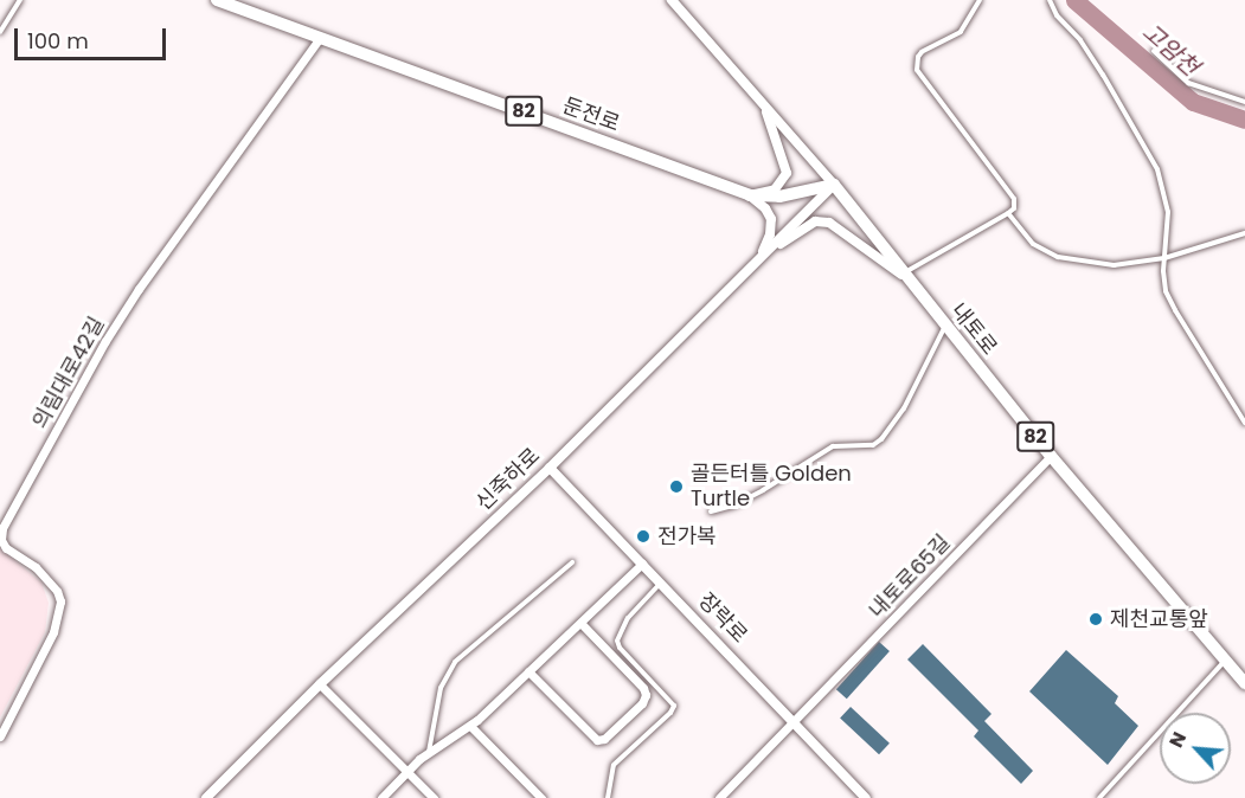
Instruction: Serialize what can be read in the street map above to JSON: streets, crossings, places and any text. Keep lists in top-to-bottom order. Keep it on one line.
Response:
{"streets":{"main road":["82","둔전로","내토로"],"street":["의림대로42길","신죽하로","내토로65길","장락로"]},"crossings":[["둔전로","내토로"],["둔전로","의림대로42길"],["둔전로","신죽하로"],["내토로","신죽하로"],["내토로","내토로65길"],["신죽하로","장락로"],["내토로65길","장락로"]],"water":["고암천"],"places":["골든터틀 Golden Turtle","전가복","제천교통앞"],"scale_bar":"100 m","north":"top left"}
